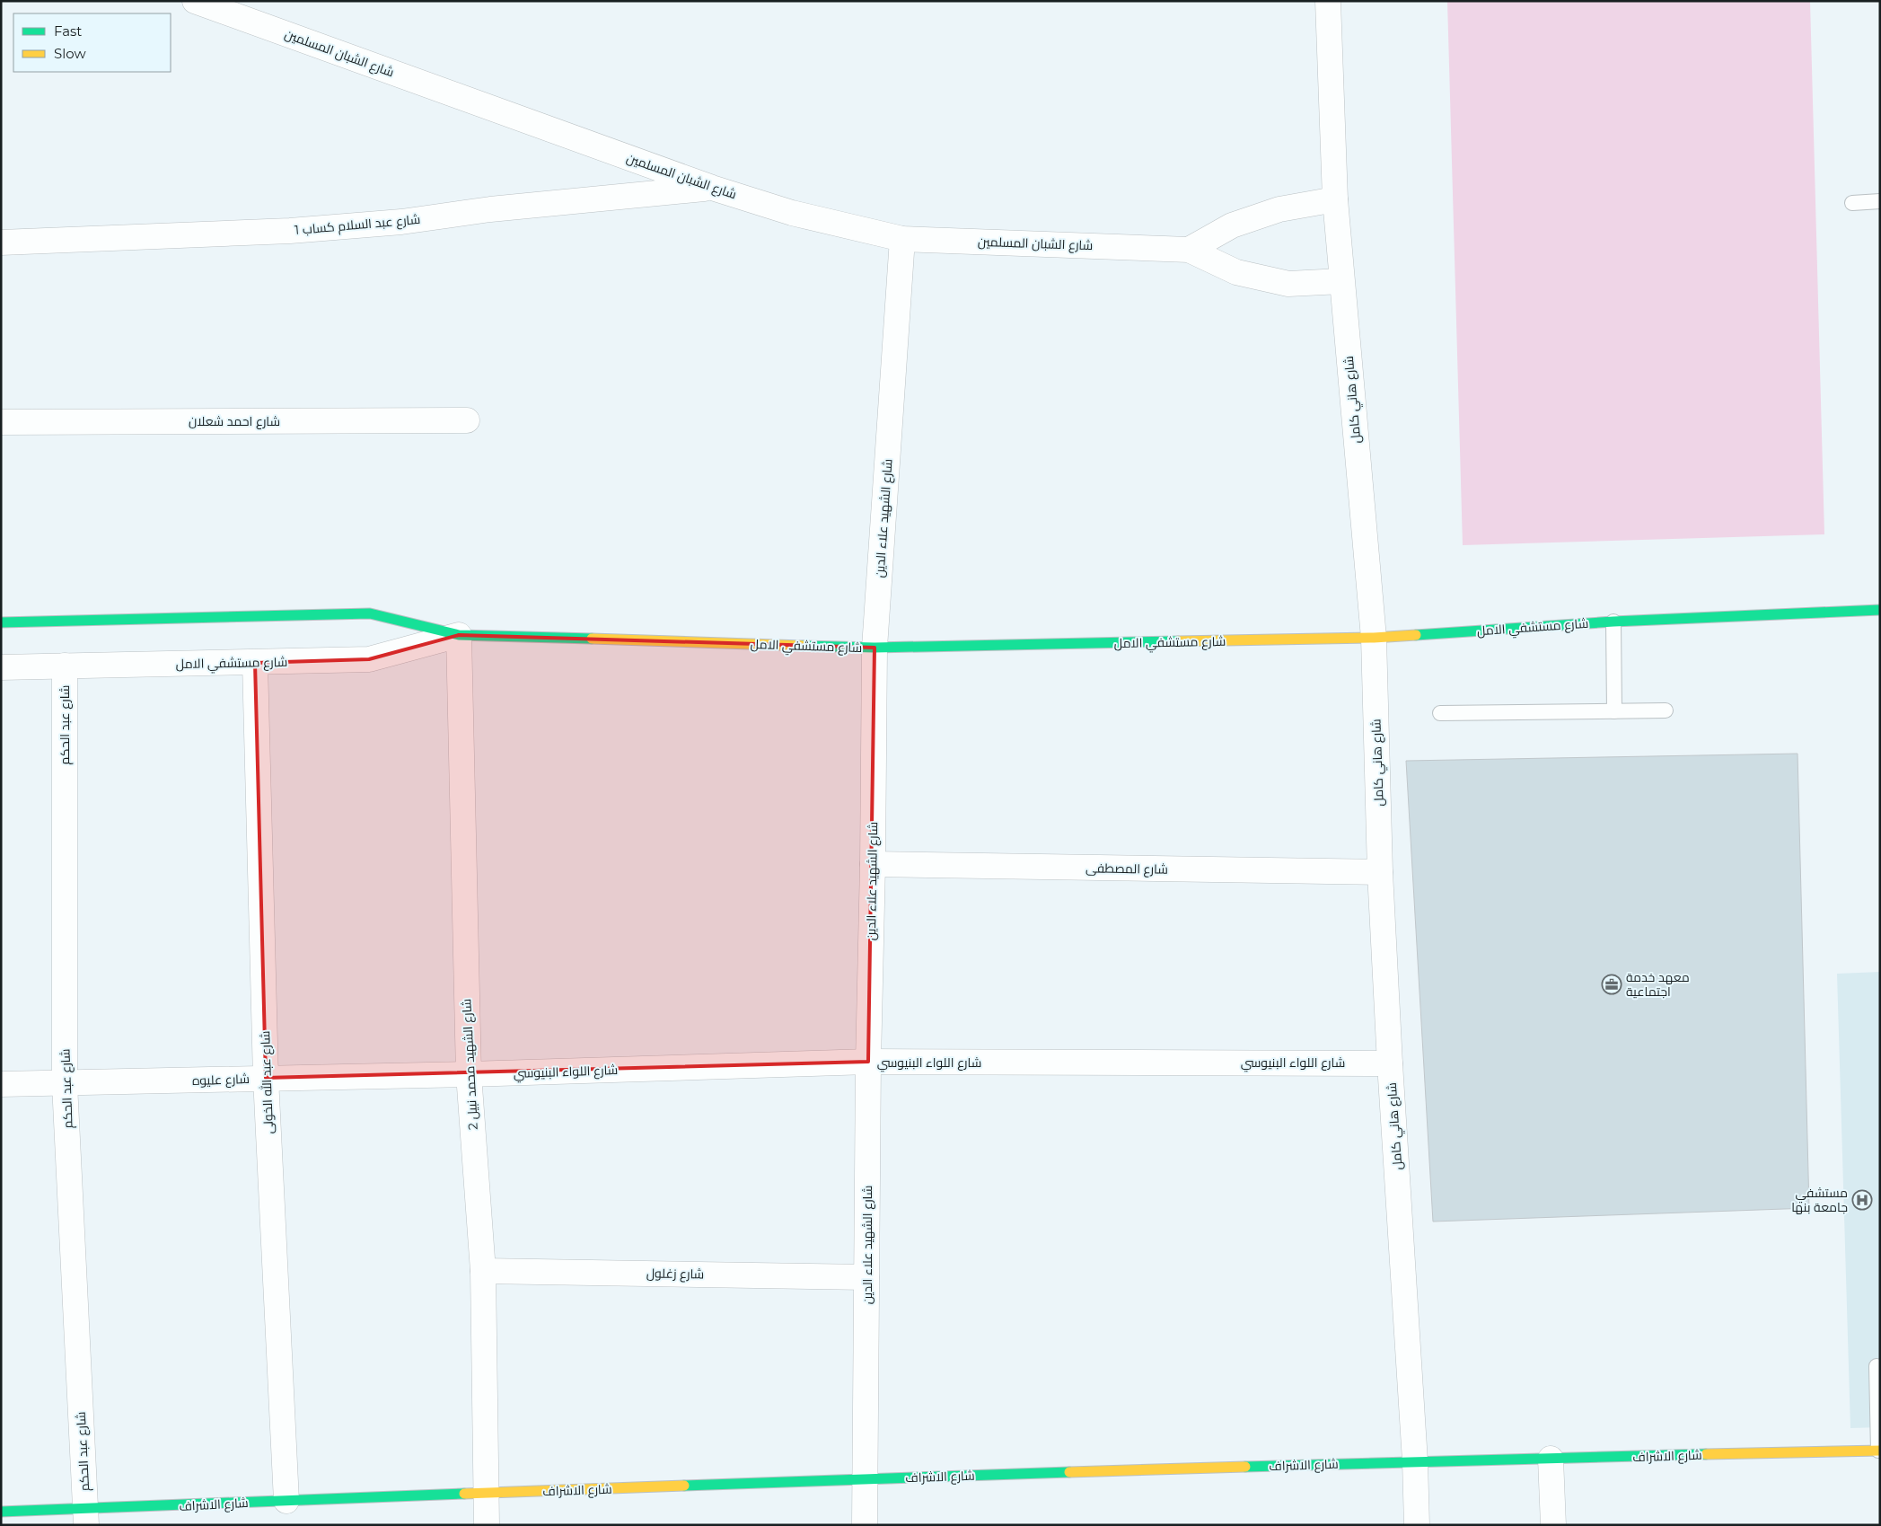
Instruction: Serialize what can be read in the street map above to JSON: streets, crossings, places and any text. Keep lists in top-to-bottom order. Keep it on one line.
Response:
{"streets":{"street":["شارع الشبان المسلمين","شارع عبد السلام كساب 1","شارع هاني كامل","شارع احمد شعلان","شارع الشهيد علاء الدين","شارع مستشفي الامل","شارع عبد الحكم","شارع المصطفى","شارع اللواء البنيوسي","شارع الشهيد محمد نبيل 2","شارع عليوه","شارع عبد الله الخولى","شارع زغلول","شارع الاشراف"]},"crossings":[["شارع الشبان المسلمين","شارع عبد السلام كساب 1"],["شارع الشبان المسلمين","شارع هاني كامل"],["شارع الشبان المسلمين","شارع الشهيد علاء الدين"],["شارع هاني كامل","شارع مستشفي الامل"],["شارع هاني كامل","شارع المصطفى"],["شارع هاني كامل","شارع اللواء البنيوسي"],["شارع هاني كامل","شارع الاشراف"],["شارع الشهيد علاء الدين","شارع مستشفي الامل"],["شارع الشهيد علاء الدين","شارع المصطفى"],["شارع الشهيد علاء الدين","شارع اللواء البنيوسي"],["شارع الشهيد علاء الدين","شارع زغلول"],["شارع الشهيد علاء الدين","شارع الاشراف"],["شارع مستشفي الامل","شارع عبد الحكم"],["شارع مستشفي الامل","شارع الشهيد محمد نبيل 2"],["شارع مستشفي الامل","شارع عبد الله الخولى"],["شارع عبد الحكم","شارع عليوه"],["شارع عبد الحكم","شارع الاشراف"],["شارع اللواء البنيوسي","شارع الشهيد محمد نبيل 2"],["شارع اللواء البنيوسي","شارع عليوه"],["شارع الشهيد محمد نبيل 2","شارع عليوه"],["شارع الشهيد محمد نبيل 2","شارع زغلول"],["شارع الشهيد محمد نبيل 2","شارع الاشراف"],["شارع عليوه","شارع عبد الله الخولى"],["شارع عبد الله الخولى","شارع الاشراف"]],"places":{"office":["معهد خدمة اجتماعية"],"hospital":["مستشفي جامعة بنها"]},"legend":["Fast","Slow"]}
